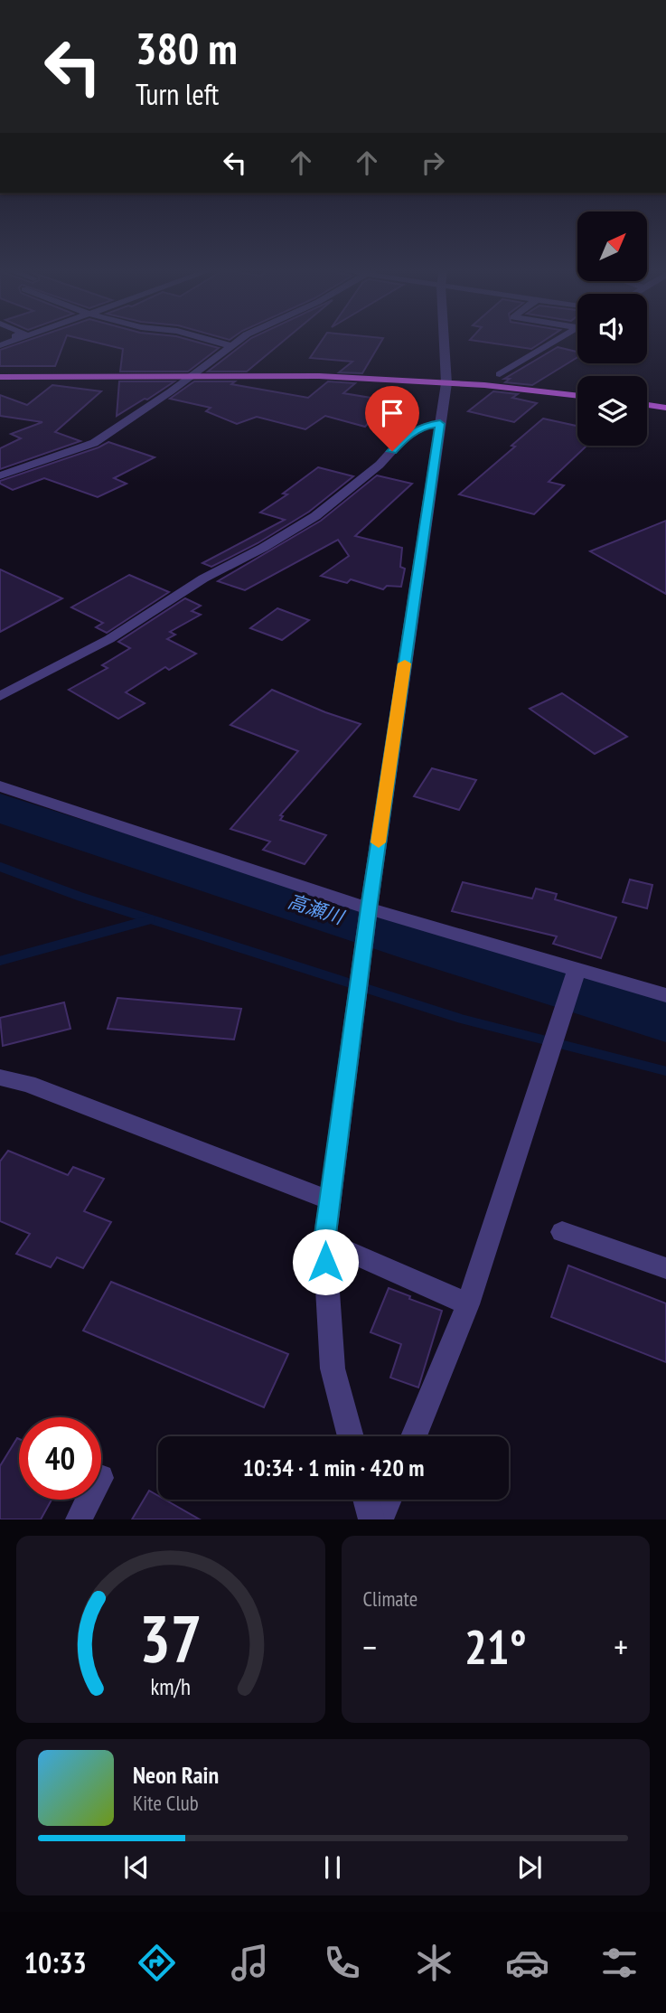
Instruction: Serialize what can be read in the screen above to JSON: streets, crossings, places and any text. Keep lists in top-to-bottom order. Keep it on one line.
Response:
{"water":["高瀬川"],"north":"top right","page":{"turn":["380 m","Turn left"],"limit":"40","trip":"10:34 · 1 min · 420 m","tile":"Climate","heat":["−","21°","+"],"song":["Neon Rain","Kite Club"],"tabs":"10:33","gauge":["37","km/h"]}}
